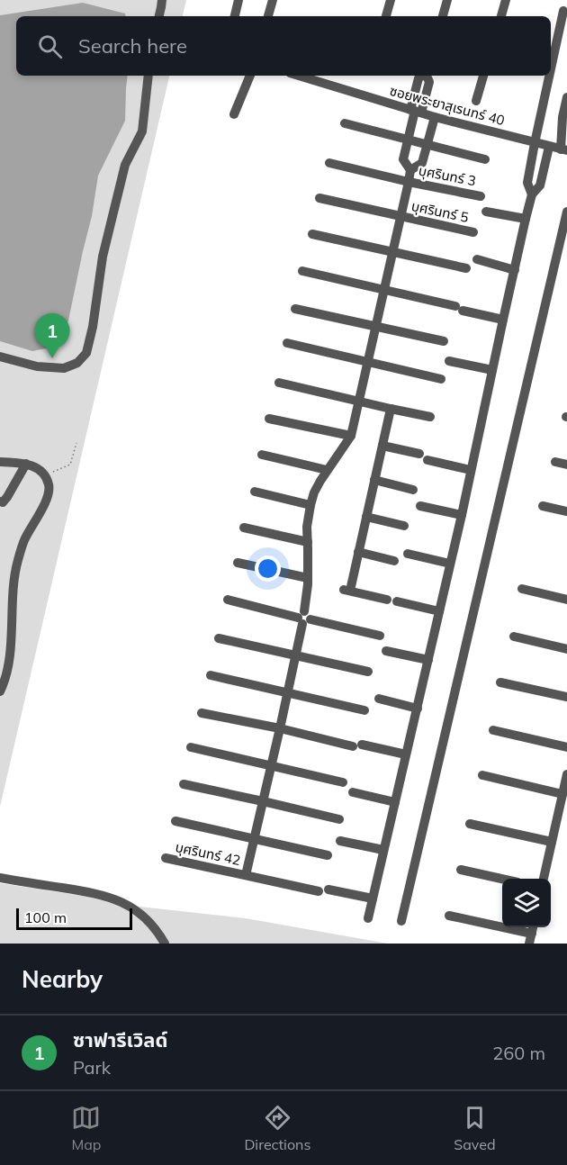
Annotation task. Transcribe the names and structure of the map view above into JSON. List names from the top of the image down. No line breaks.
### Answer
{"streets":{"street":["ซอยพระยาสุเรนทร์ 40","บุศรินทร์ 3","บุศรินทร์ 5","บุศรินทร์ 42"]},"scale_bar":"100 m","page":{"search":"Search here","pins":"1","scale":"100 m","heading":"Nearby","list":[{"mark":"1","name":"ซาฟารีเวิลด์","note":"Park","value":"260 m"}],"nav":["Map","Directions","Saved"]}}
